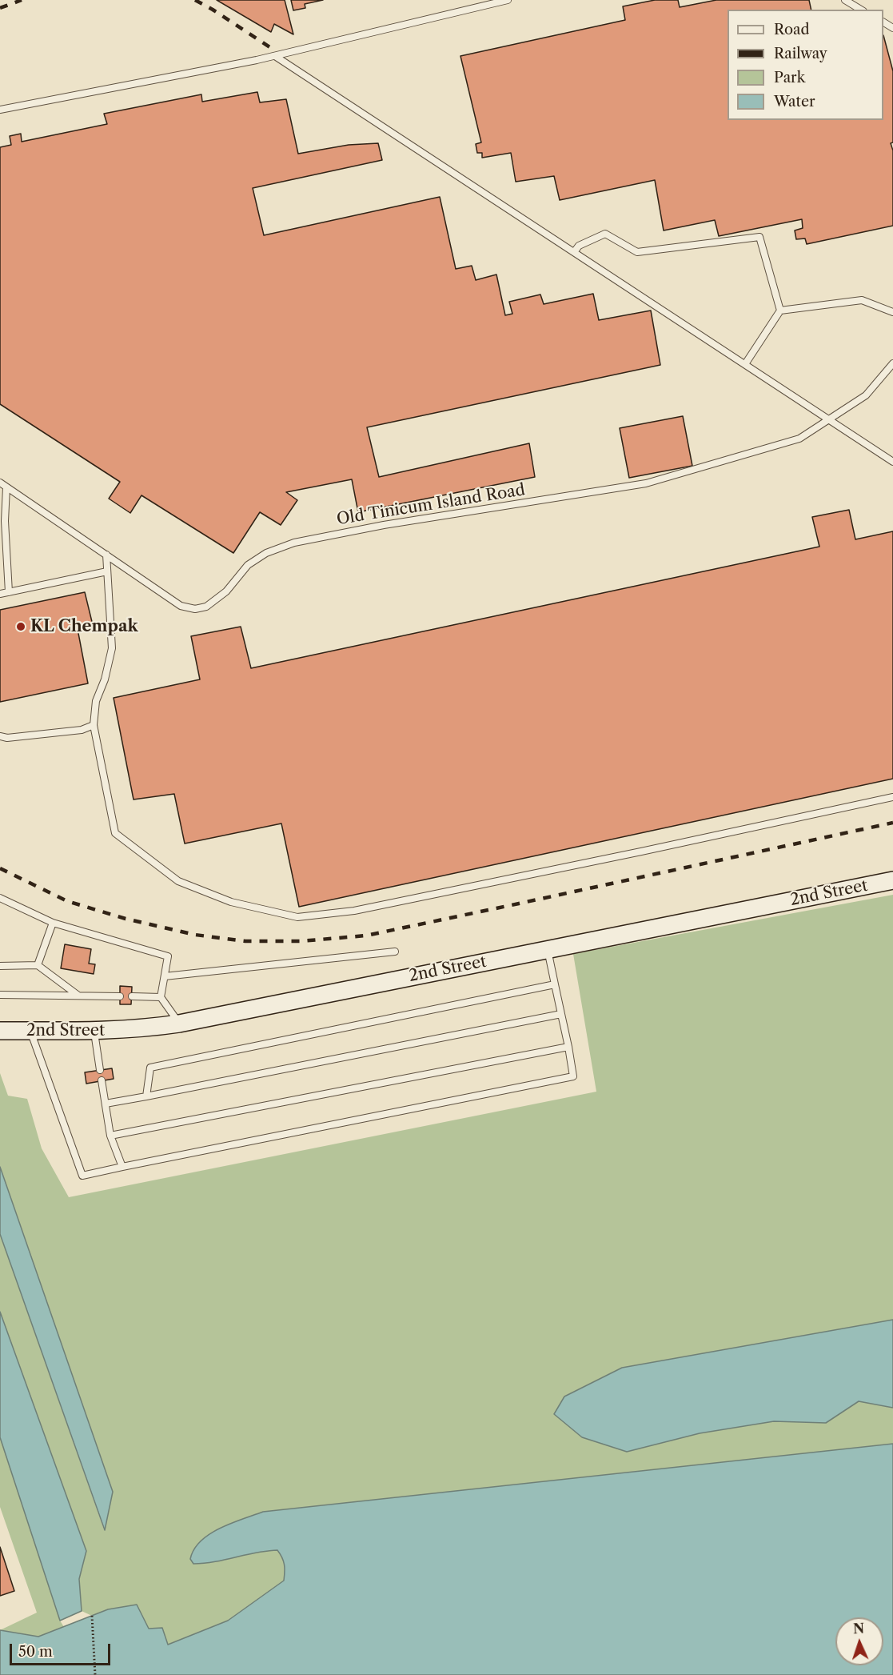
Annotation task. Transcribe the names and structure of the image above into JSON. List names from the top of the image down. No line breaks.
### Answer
{"streets":{"street":["2nd Street"],"lane":["Old Tinicum Island Road"]},"places":["KL Chempak"],"legend":["Road","Railway","Park","Water"],"scale_bar":"50 m","north":"top"}
